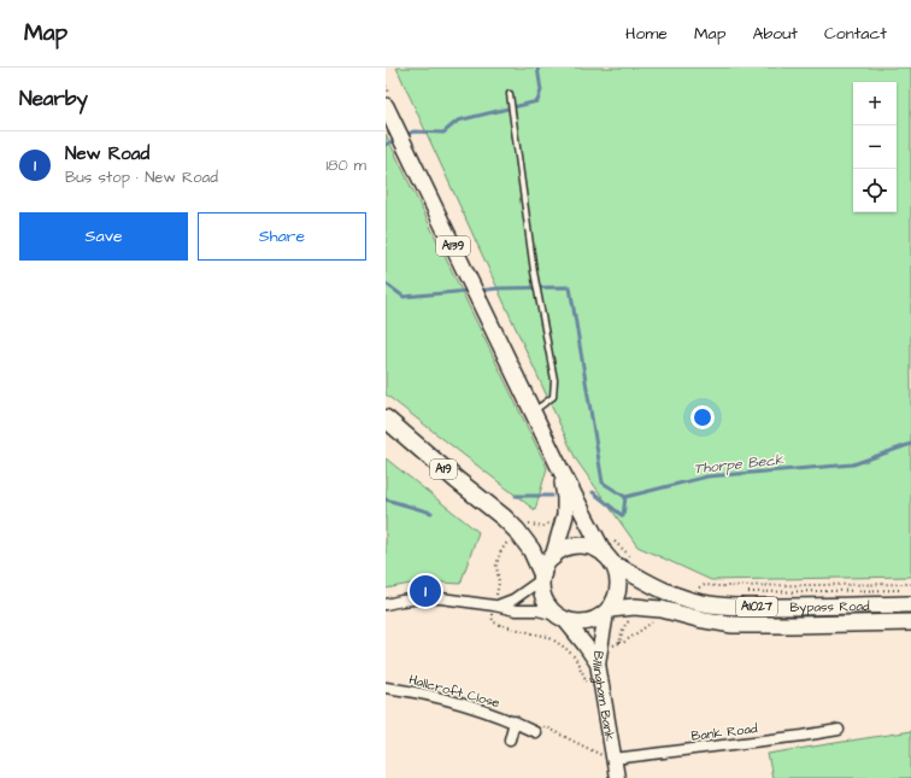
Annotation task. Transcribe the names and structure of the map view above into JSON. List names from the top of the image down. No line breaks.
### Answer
{"streets":{"highway":["A19"],"main road":["A139","Bypass Road","A1027","Billingham Bank"],"street":["Hallcroft Close","Bank Road"]},"crossings":[["A139","A19"],["A139","Bypass Road"],["A139","Billingham Bank"],["A19","Bypass Road"],["A19","Billingham Bank"],["Bypass Road","Billingham Bank"],["Billingham Bank","Bank Road"]],"water":["Thorpe Beck"],"page":{"header":"Map","nav":["Home","Map","About","Contact"],"heading":"Nearby","map_buttons":["+","−"],"list":[{"mark":"1","name":"New Road","note":"Bus stop · New Road","value":"180 m"}],"buttons":["Save","Share"],"pins":"1"}}
